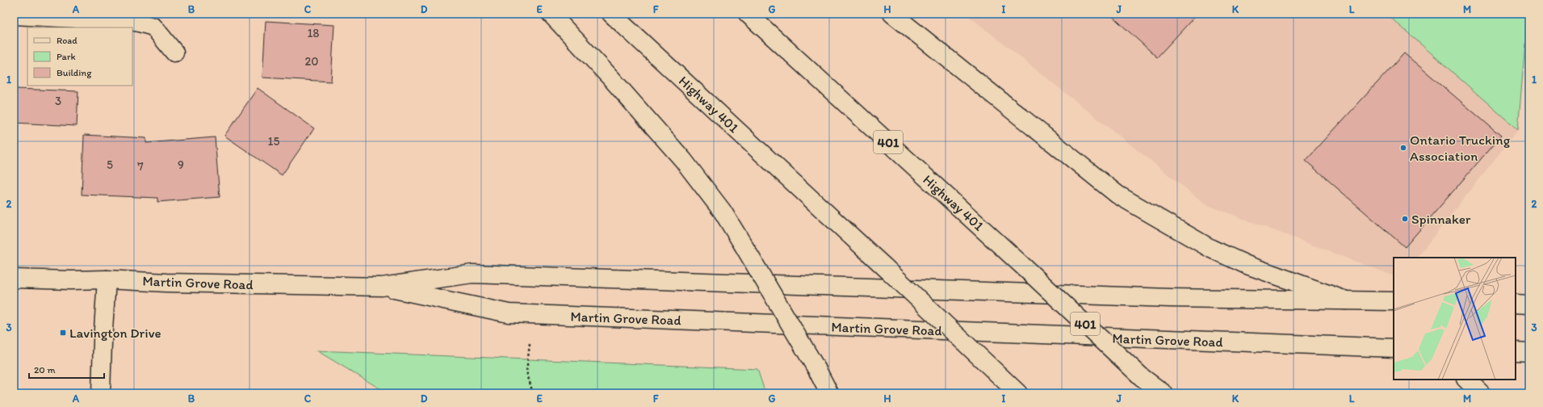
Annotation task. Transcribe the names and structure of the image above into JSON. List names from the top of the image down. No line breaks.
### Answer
{"streets":{"main road":["Highway 401","401","Martin Grove Road"]},"places":{"other":["Ontario Trucking Association","Spinnaker"],"transit":["Lavington Drive"]},"house_numbers":["18","20","3","15","5","9","7"],"legend":["Road","Park","Building"],"scale_bar":"20 m","grid":{"columns":["A","B","C","D","E","F","G","H","I","J","K","L","M"],"rows":["1","2","3"]}}
